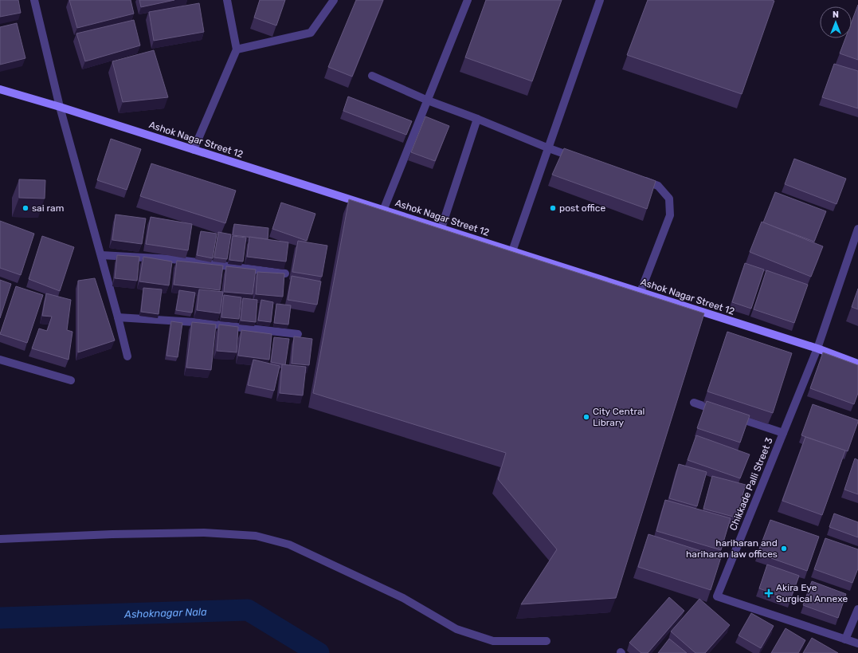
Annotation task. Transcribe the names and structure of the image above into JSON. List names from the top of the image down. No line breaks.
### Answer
{"streets":{"street":["Ashok Nagar Street 12","Chikkade Palli Street 3"]},"crossings":[["Ashok Nagar Street 12","Chikkade Palli Street 3"]],"water":["Ashoknagar Nala"],"places":{"other":["sai ram","post office","City Central Library","hariharan and hariharan law offices"],"health":["Akira Eye Surgical Annexe"]},"north":"top"}
